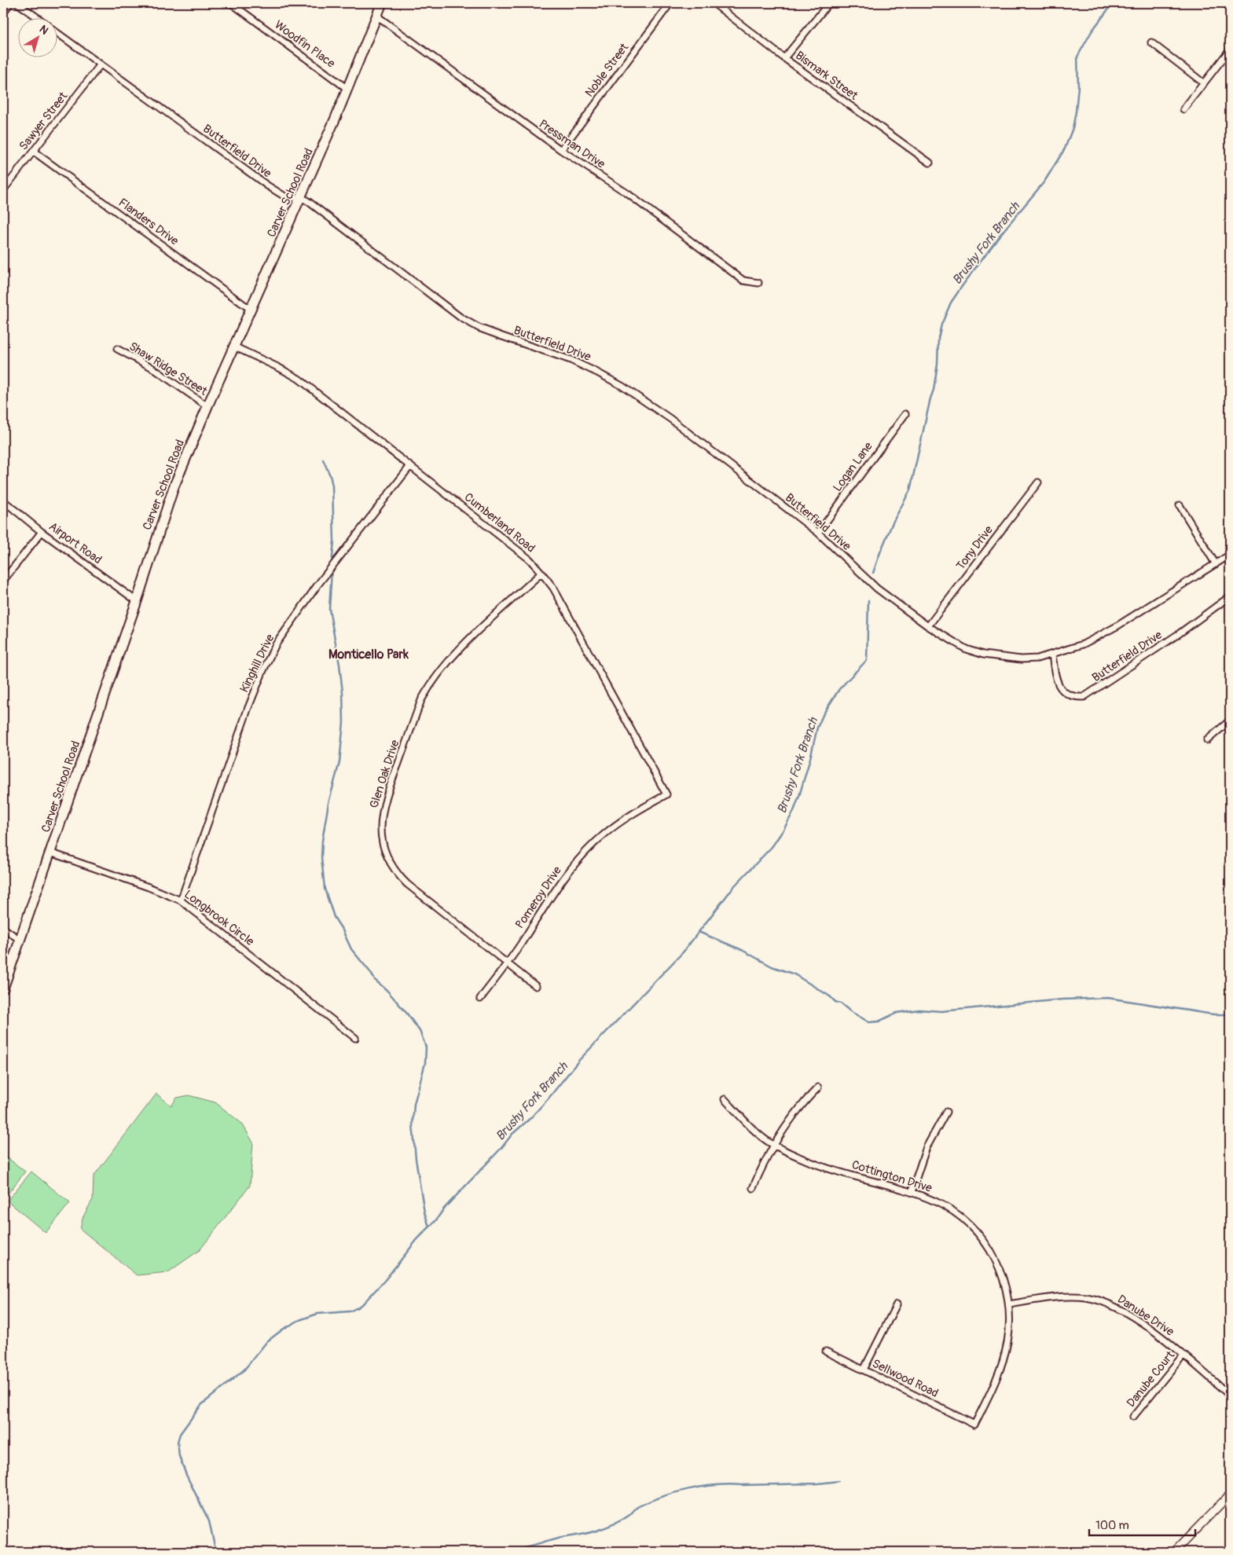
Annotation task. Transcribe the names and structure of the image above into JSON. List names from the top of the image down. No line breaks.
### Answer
{"streets":{"main road":["Carver School Road"],"street":["Woodfin Place","Noble Street","Bismark Street","Sawyer Street","Pressman Drive","Butterfield Drive","Flanders Drive","Shaw Ridge Street","Logan Lane","Cumberland Road","Airport Road","Tony Drive","Kinghill Drive","Glen Oak Drive","Pomeroy Drive","Longbrook Circle","Cottington Drive","Danube Drive","Sellwood Road","Danube Court"]},"crossings":[["Woodfin Place","Carver School Road"],["Noble Street","Pressman Drive"],["Sawyer Street","Butterfield Drive"],["Sawyer Street","Flanders Drive"],["Pressman Drive","Carver School Road"],["Butterfield Drive","Carver School Road"],["Butterfield Drive","Logan Lane"],["Butterfield Drive","Tony Drive"],["Carver School Road","Flanders Drive"],["Carver School Road","Shaw Ridge Street"],["Carver School Road","Cumberland Road"],["Carver School Road","Airport Road"],["Carver School Road","Longbrook Circle"],["Cumberland Road","Kinghill Drive"],["Cumberland Road","Glen Oak Drive"],["Cumberland Road","Pomeroy Drive"],["Kinghill Drive","Longbrook Circle"],["Glen Oak Drive","Pomeroy Drive"],["Cottington Drive","Danube Drive"],["Cottington Drive","Sellwood Road"],["Danube Drive","Danube Court"]],"districts":["Monticello Park"],"water":["Brushy Fork Branch"],"scale_bar":"100 m","north":"top right"}
